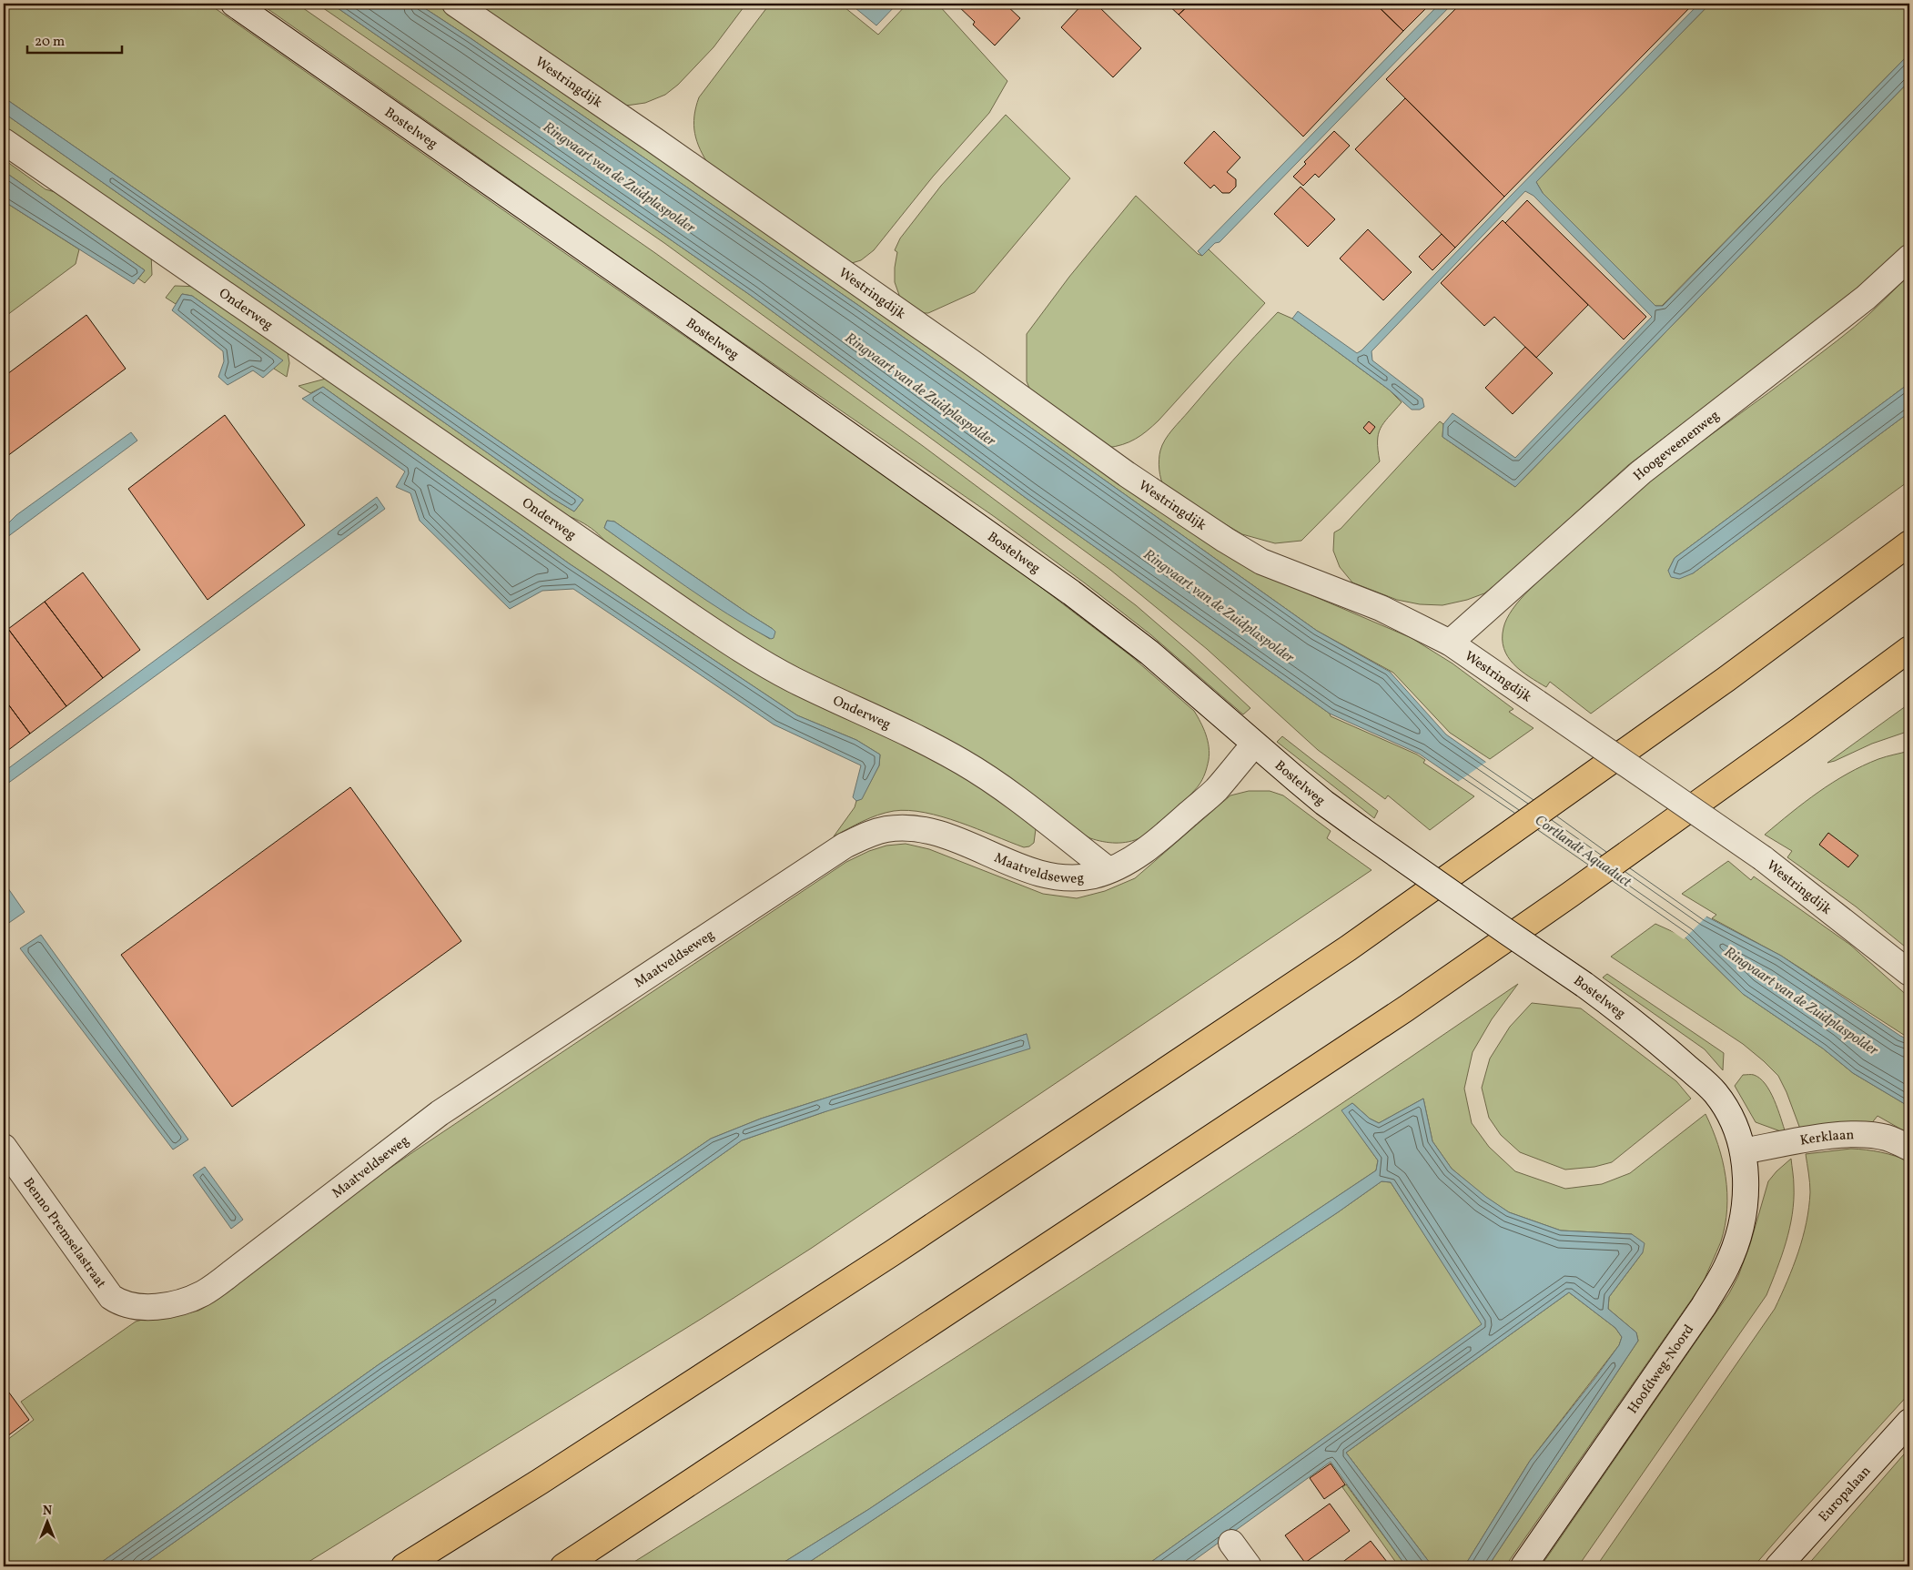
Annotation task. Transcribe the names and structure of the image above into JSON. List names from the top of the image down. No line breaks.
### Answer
{"streets":{"street":["Westringdijk","Bostelweg","Onderweg","Hoogeveenenweg","Maatveldseweg","Kerklaan","Benno Premselastraat","Hoofdweg-Noord","Europalaan"]},"crossings":[["Westringdijk","Hoogeveenenweg"],["Bostelweg","Maatveldseweg"],["Bostelweg","Kerklaan"],["Bostelweg","Hoofdweg-Noord"],["Onderweg","Maatveldseweg"],["Maatveldseweg","Benno Premselastraat"],["Kerklaan","Hoofdweg-Noord"]],"water":["Ringvaart van de Zuidplaspolder","Cortlandt Aquaduct"],"scale_bar":"20 m","north":"top"}
